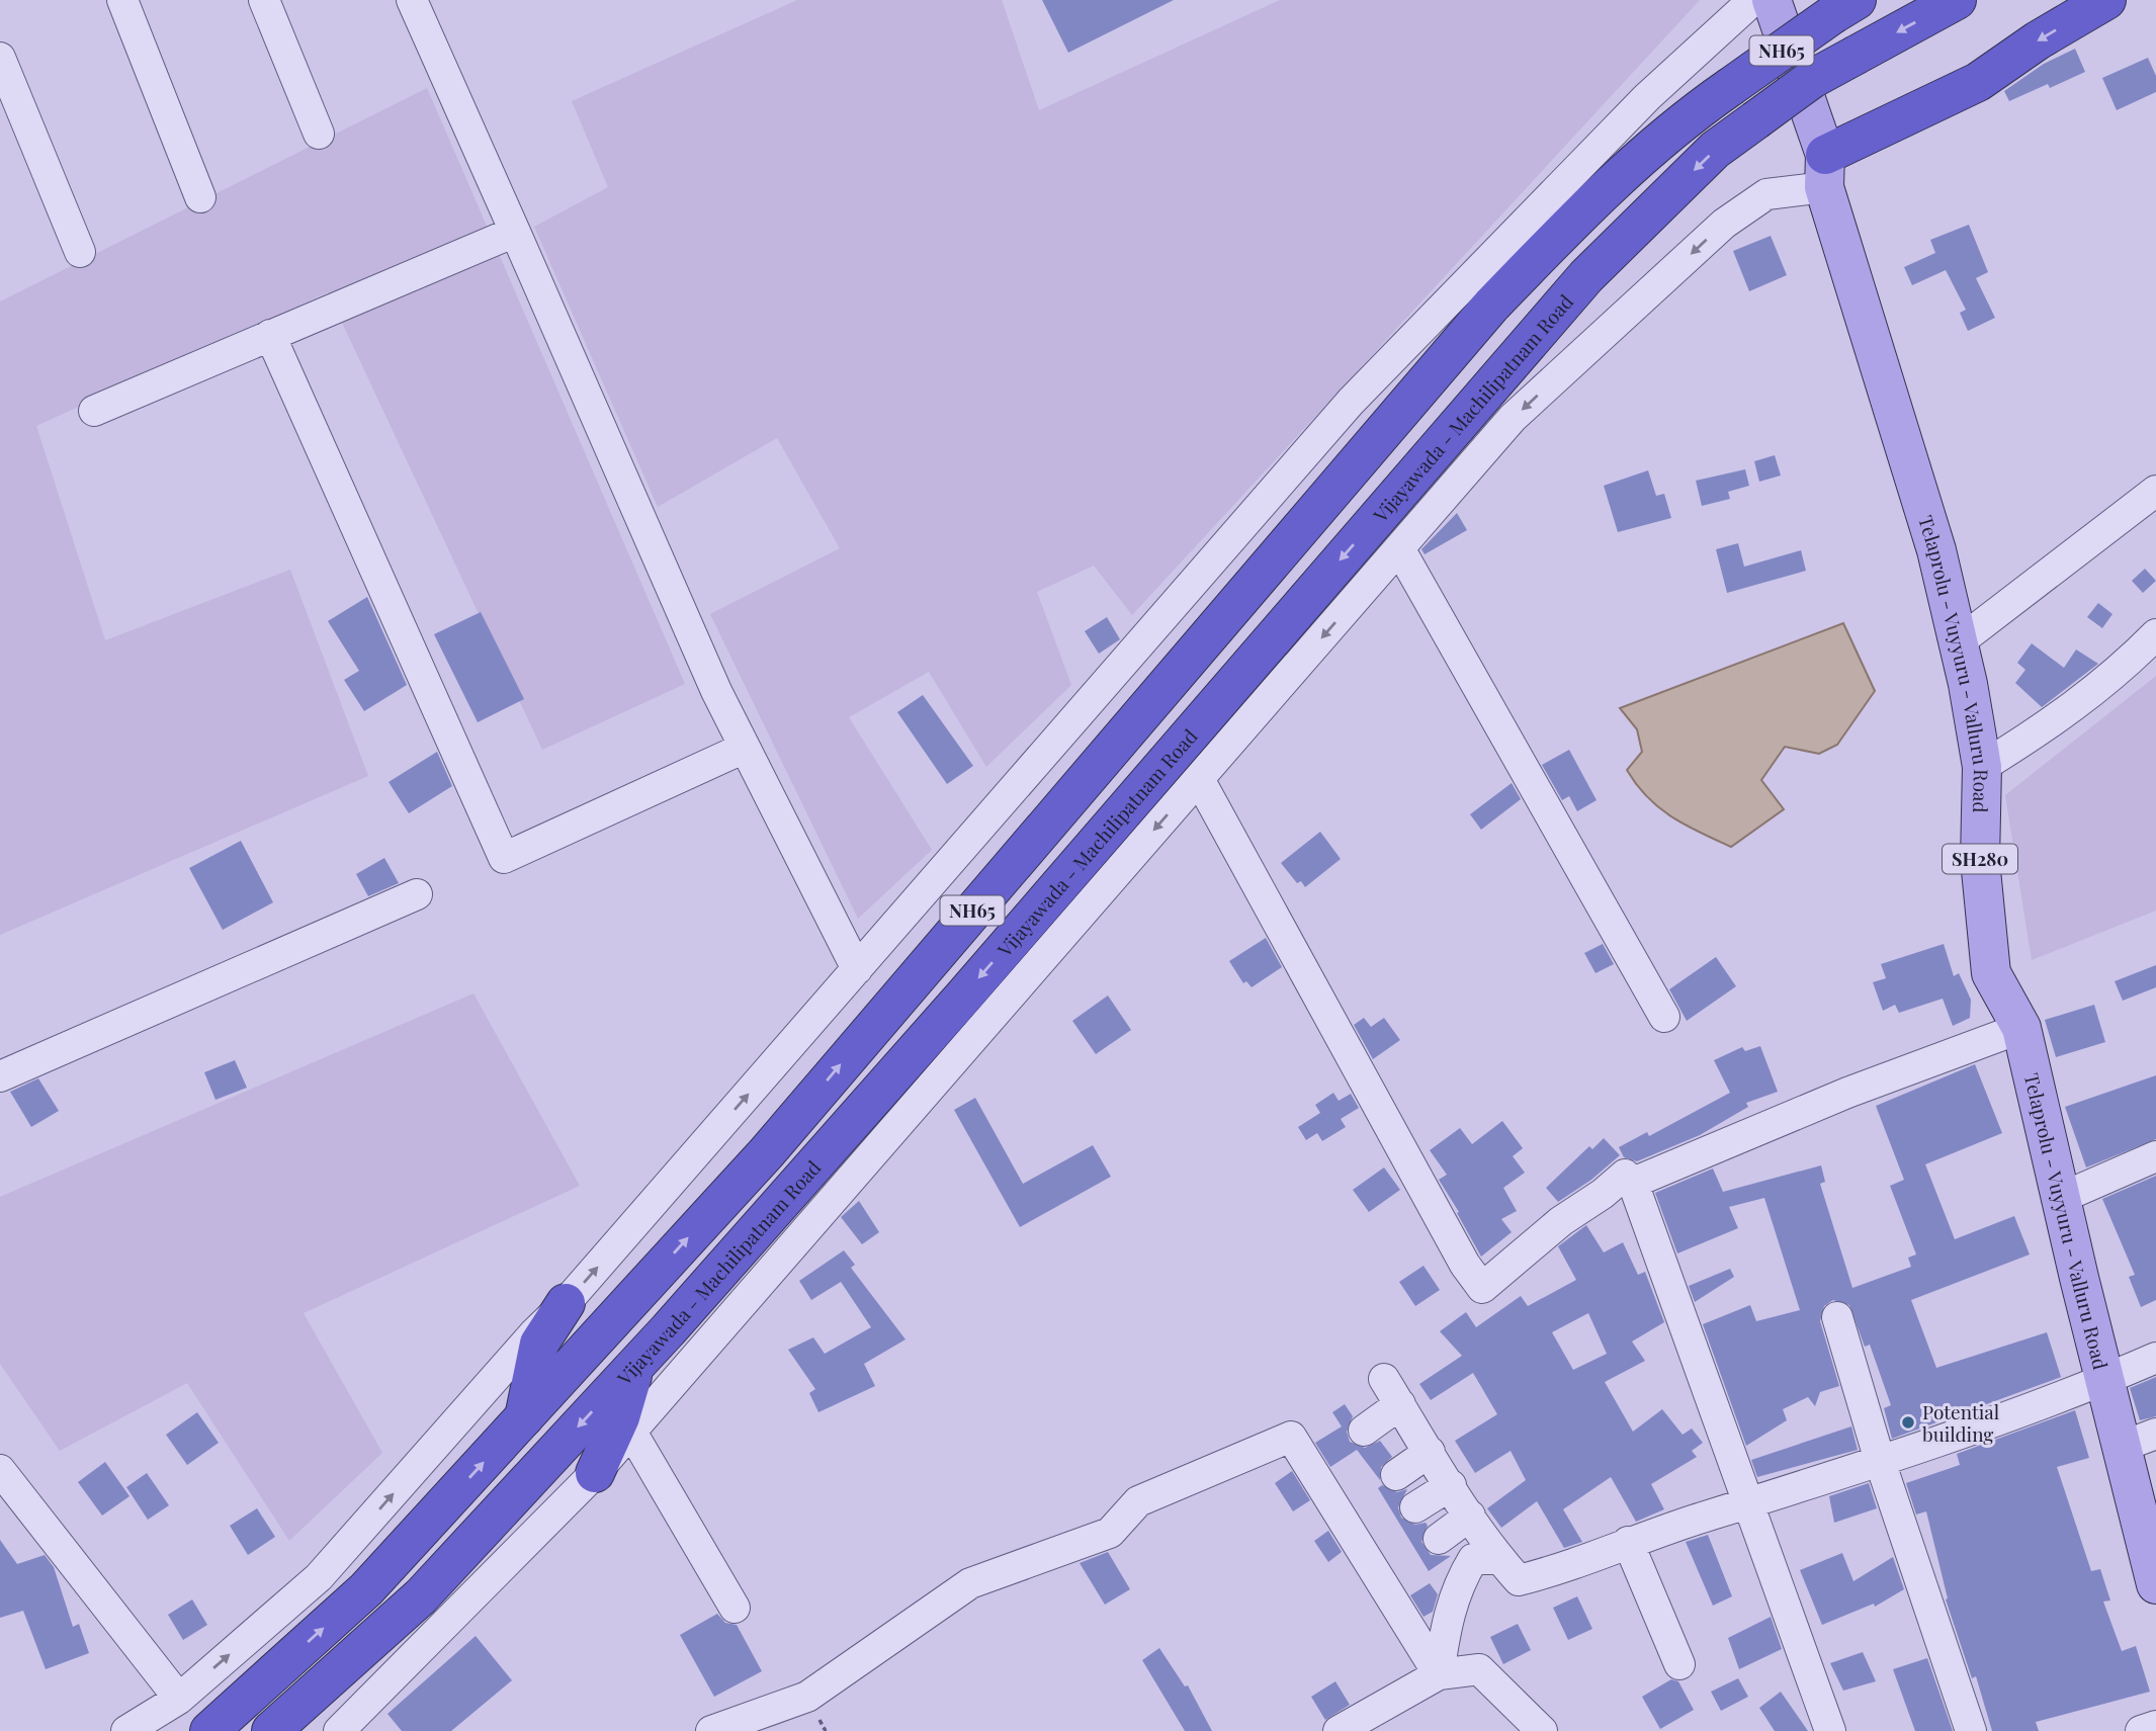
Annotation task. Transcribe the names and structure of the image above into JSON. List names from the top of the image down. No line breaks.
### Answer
{"streets":{"highway":["NH65","Vijayawada - Machilipatnam Road"],"main road":["Telaprolu - Vuyyuru - Valluru Road","SH280"]},"places":["Potential building"]}
